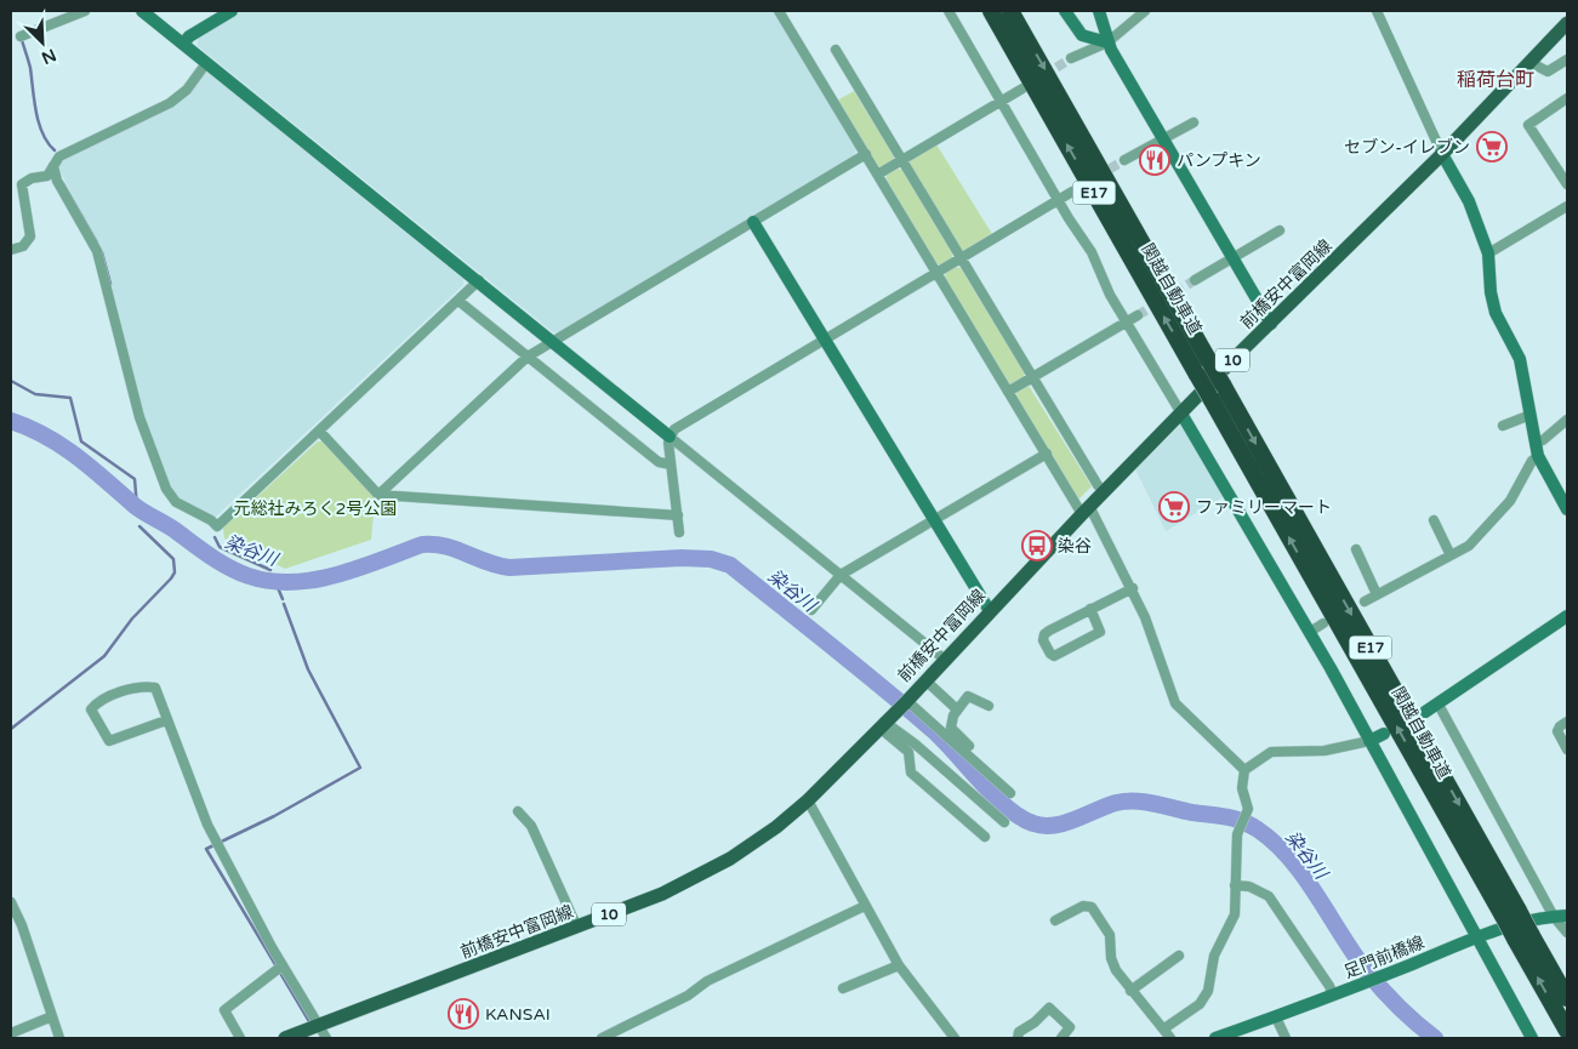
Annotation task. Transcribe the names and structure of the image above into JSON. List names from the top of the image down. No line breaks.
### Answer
{"streets":{"highway":["E17","関越自動車道"],"main road":["前橋安中富岡線","10"],"street":["足門前橋線"]},"crossings":[["前橋安中富岡線","10"]],"districts":["稲荷台町"],"water":["染谷川"],"parks":["元総社みろく2号公園"],"places":{"supermarket":["セブン-イレブン","ファミリーマート"],"restaurant":["パンプキン","KANSAI"],"bus stop":["染谷"]},"north":"bottom right"}
